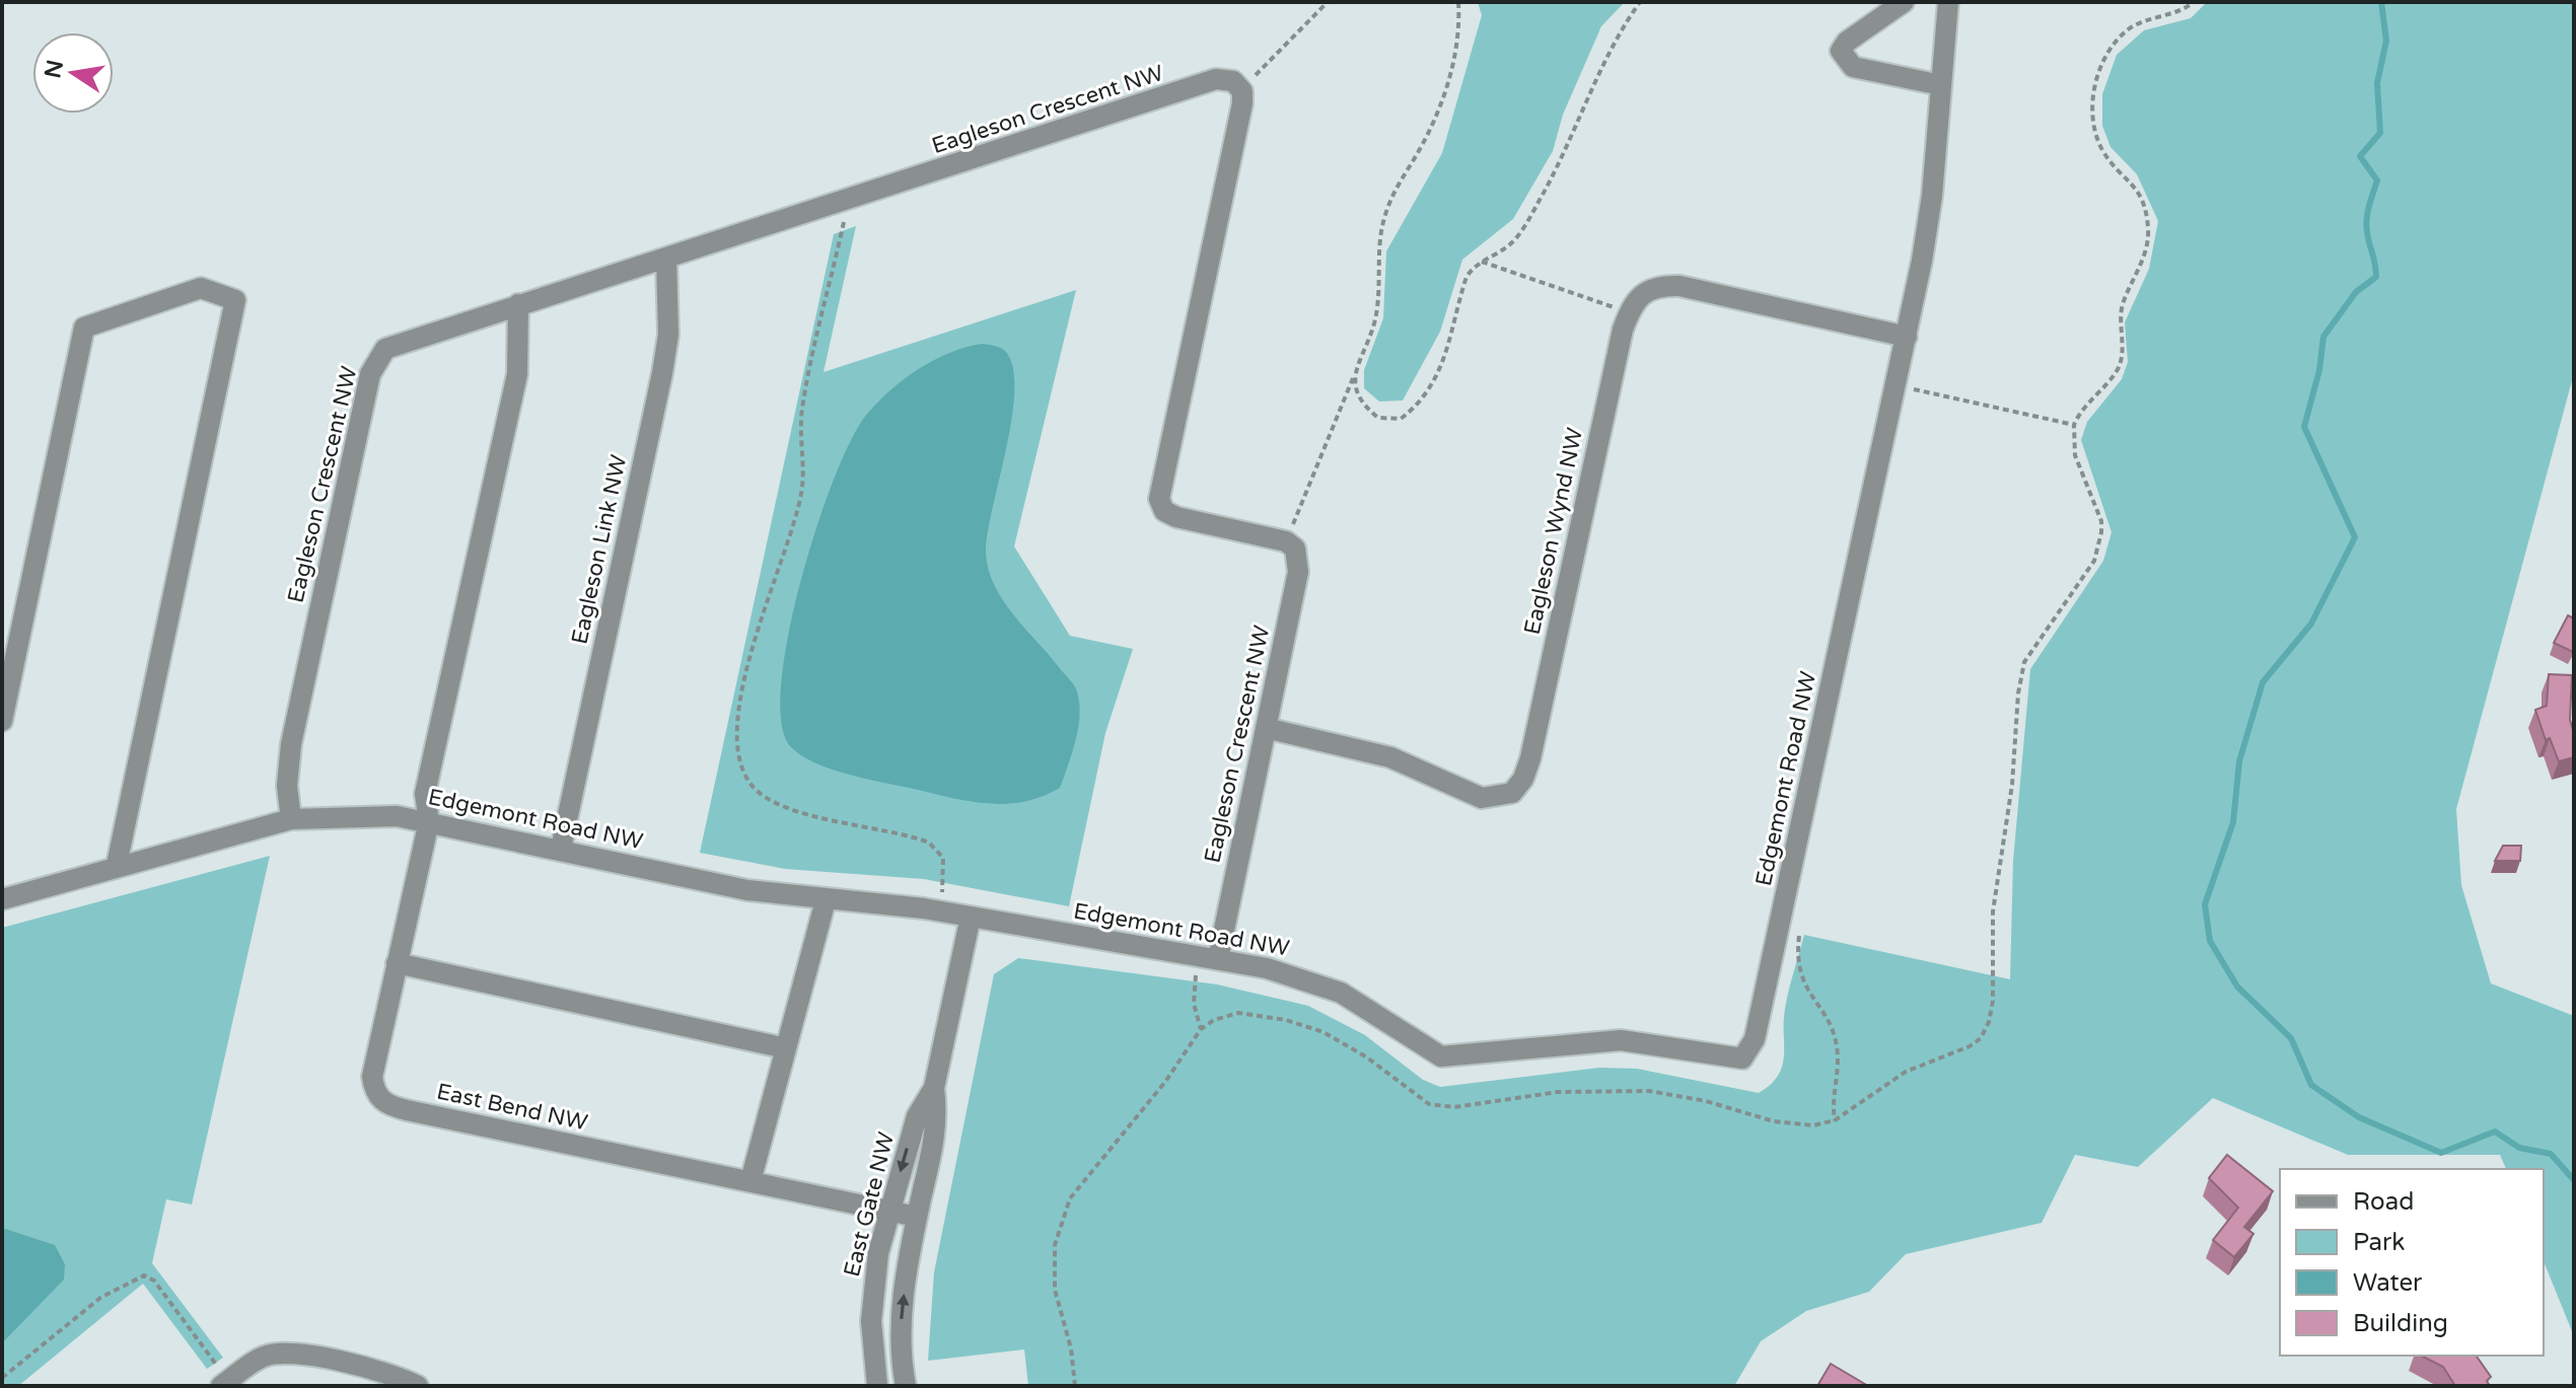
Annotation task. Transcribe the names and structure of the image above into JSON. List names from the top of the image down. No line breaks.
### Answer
{"streets":{"street":["Eagleson Crescent NW","Eagleson Wynd NW","Eagleson Link NW","Edgemont Road NW","East Bend NW","East Gate NW"]},"crossings":[["Eagleson Crescent NW","Eagleson Wynd NW"],["Eagleson Crescent NW","Eagleson Link NW"],["Eagleson Crescent NW","Edgemont Road NW"],["Eagleson Crescent NW","East Bend NW"],["Eagleson Link NW","Edgemont Road NW"],["Edgemont Road NW","East Bend NW"],["Edgemont Road NW","East Gate NW"],["East Bend NW","East Gate NW"]],"legend":["Road","Park","Water","Building"],"north":"left"}
